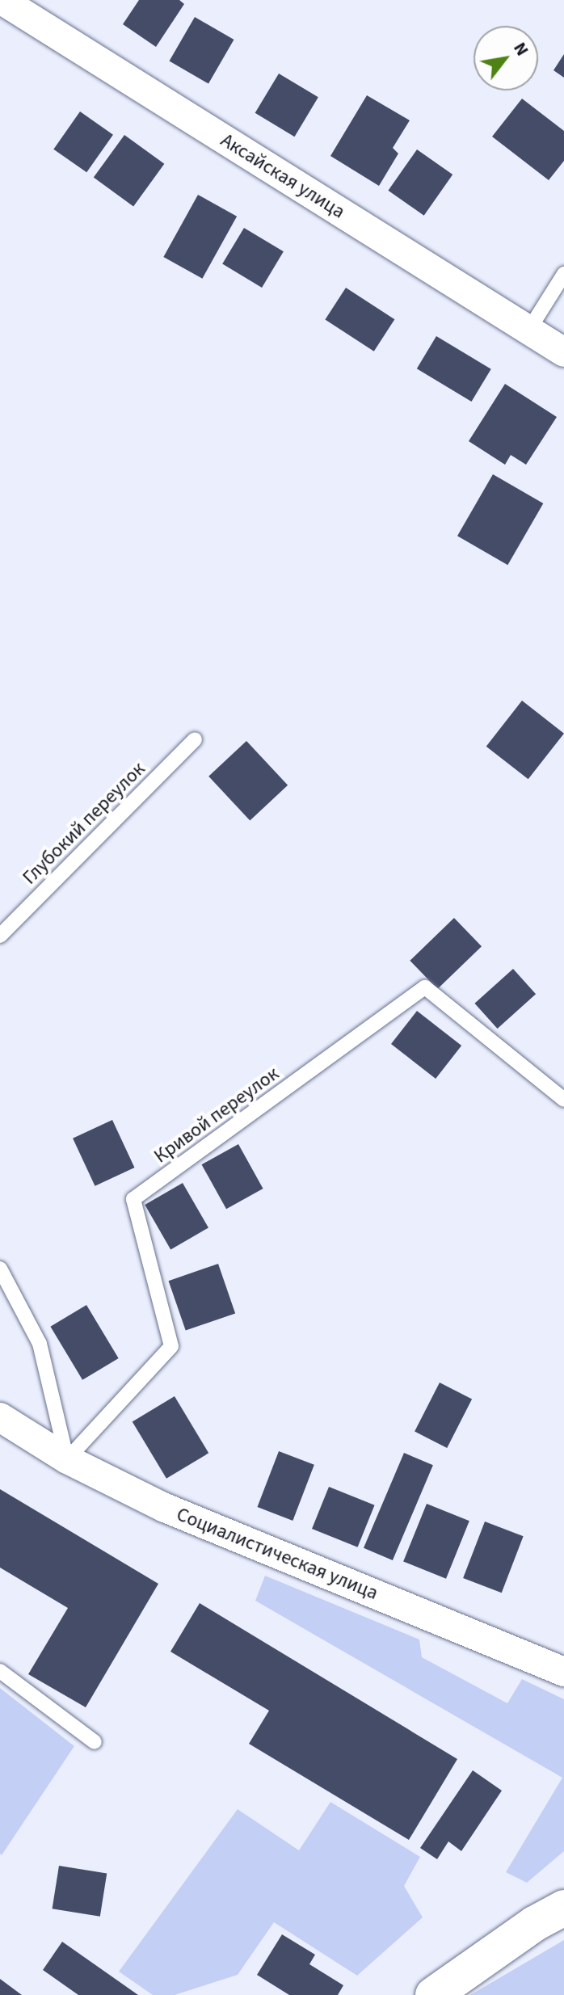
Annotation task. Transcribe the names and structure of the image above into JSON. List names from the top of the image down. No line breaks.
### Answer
{"streets":{"street":["Аксайская улица","Социалистическая улица"],"lane":["Глубокий переулок","Кривой переулок"]},"crossings":[["Кривой переулок","Социалистическая улица"]],"north":"top right"}
